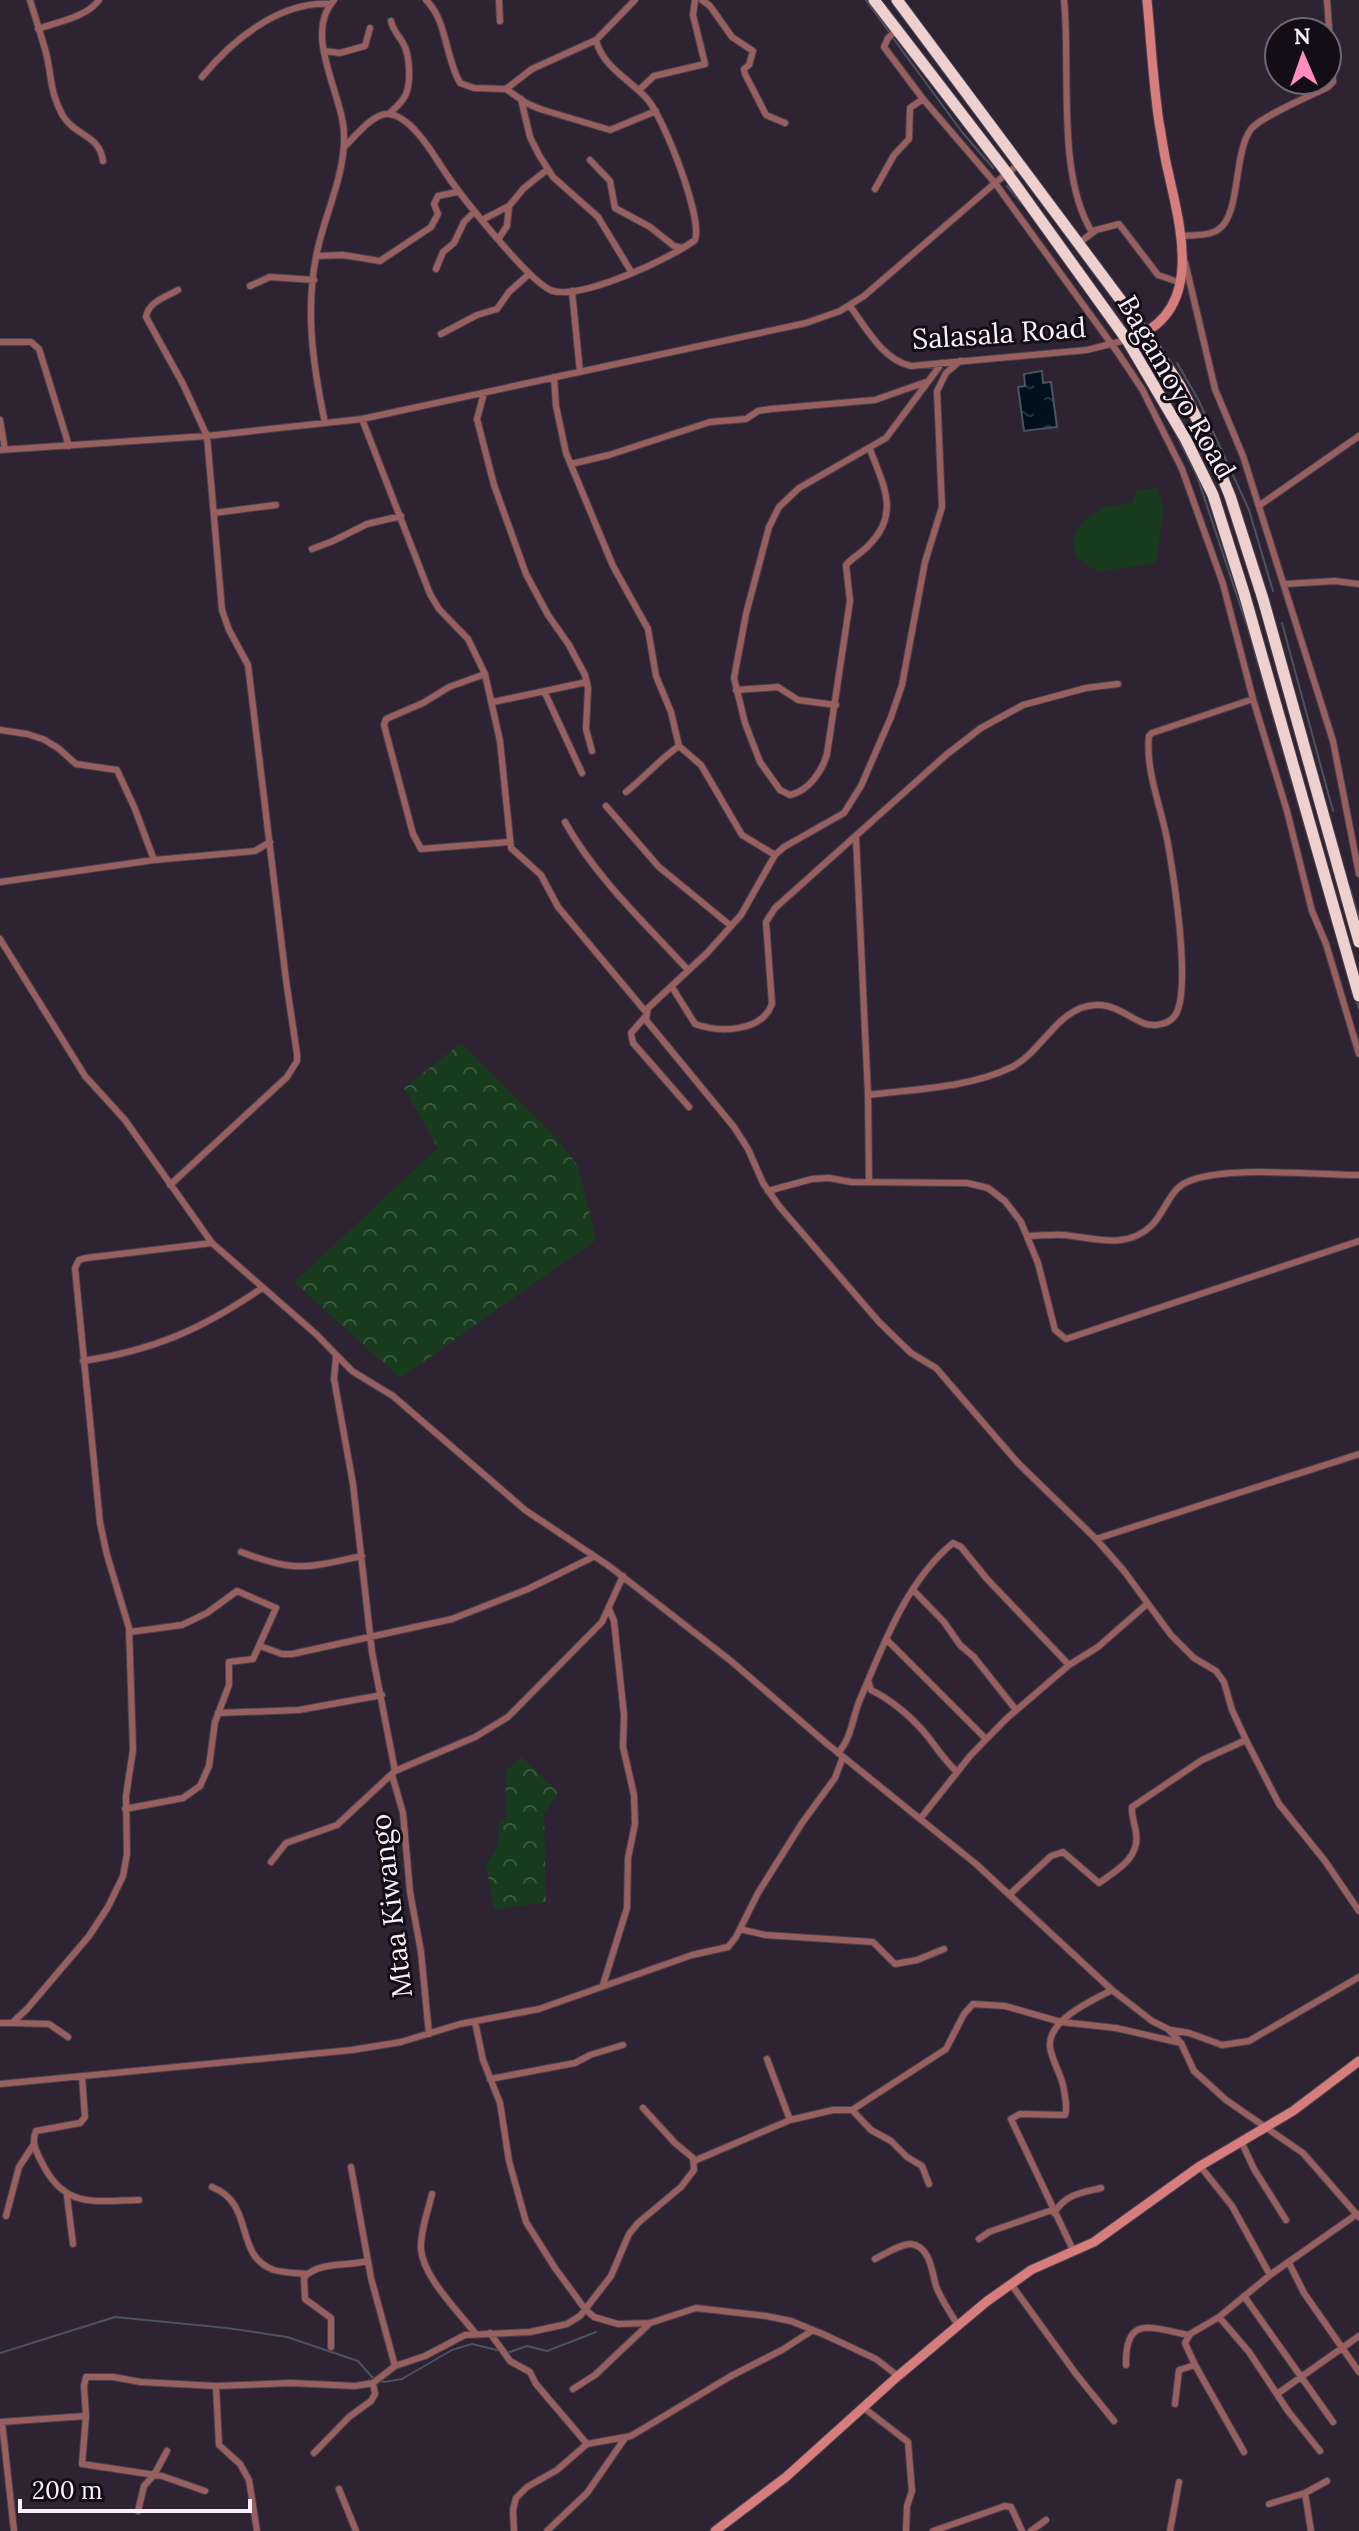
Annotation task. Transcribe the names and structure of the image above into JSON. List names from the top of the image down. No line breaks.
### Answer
{"streets":{"highway":["Bagamoyo Road"],"street":["Salasala Road","Mtaa Kiwango"]},"crossings":[["Salasala Road","Bagamoyo Road"]],"scale_bar":"200 m","north":"top"}
